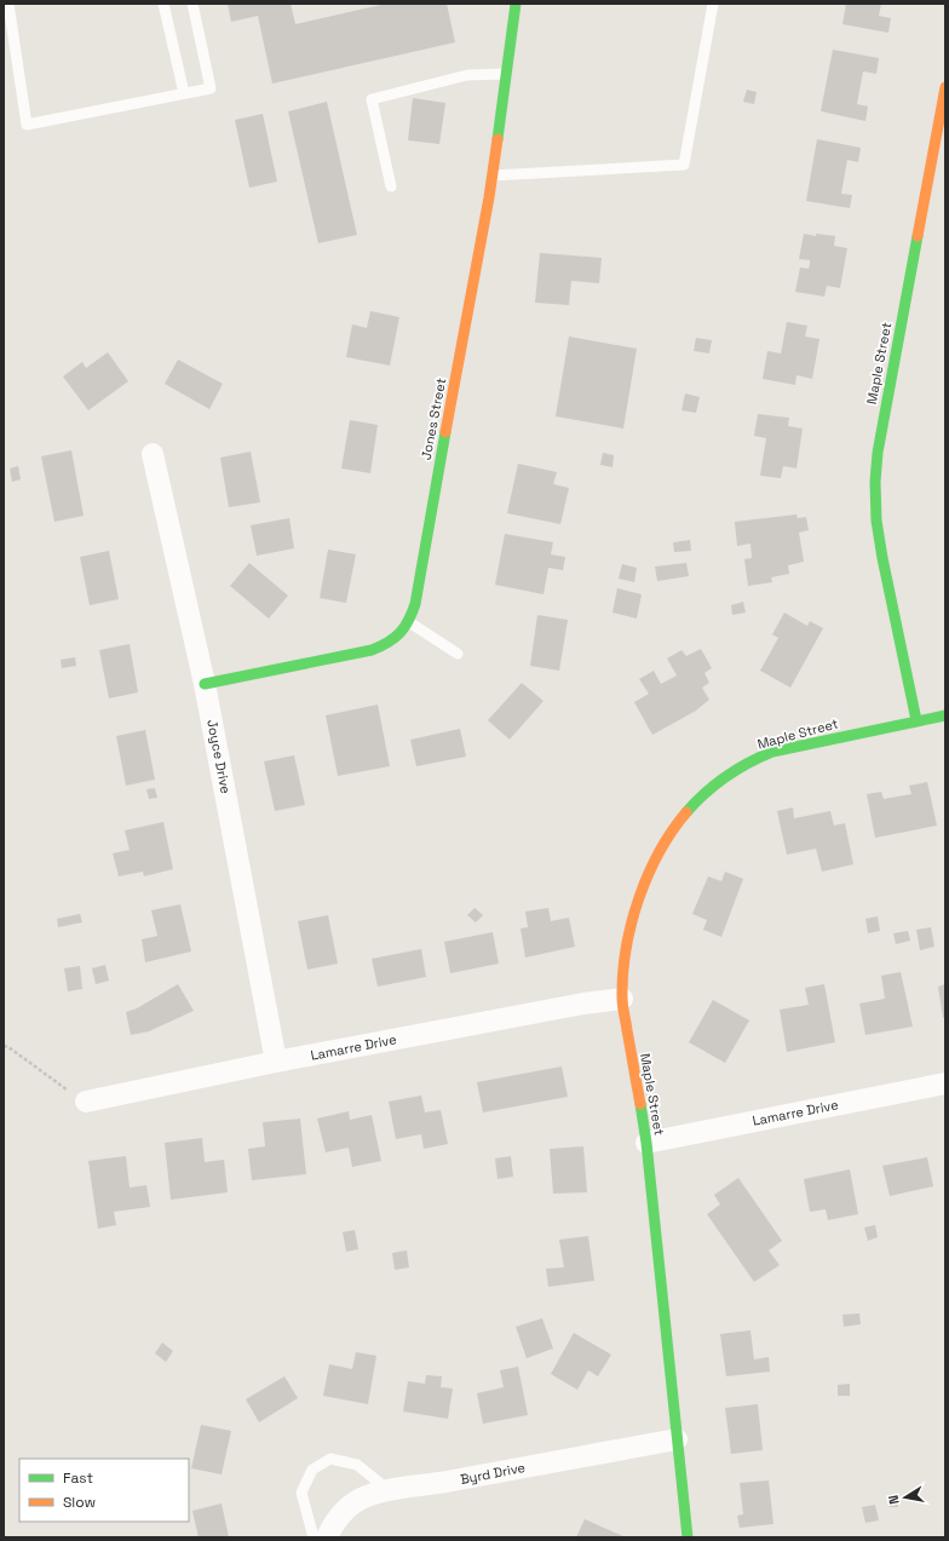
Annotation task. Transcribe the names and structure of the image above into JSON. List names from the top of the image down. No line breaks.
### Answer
{"streets":{"street":["Maple Street","Jones Street","Joyce Drive","Lamarre Drive","Byrd Drive"]},"crossings":[["Maple Street","Lamarre Drive"],["Maple Street","Byrd Drive"],["Jones Street","Joyce Drive"],["Joyce Drive","Lamarre Drive"]],"legend":["Fast","Slow"],"north":"left"}
